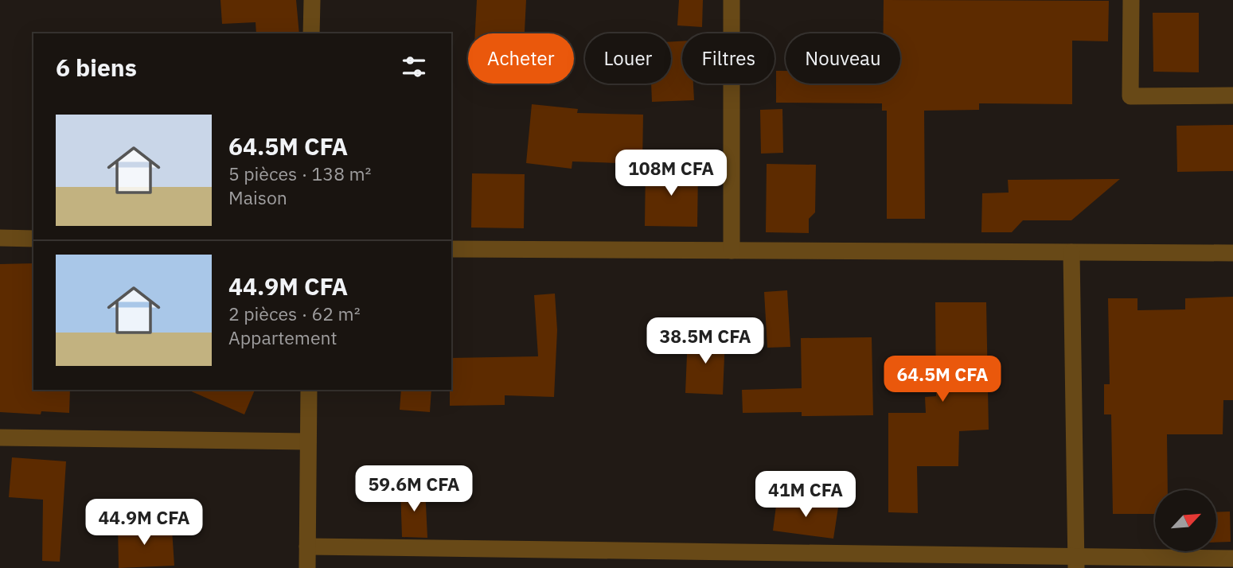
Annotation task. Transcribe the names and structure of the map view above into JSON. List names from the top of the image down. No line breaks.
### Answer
{"north":"top right","page":{"chip":["Acheter","Louer","Filtres","Nouveau"],"heading":"6 biens","list":[{"name":"64.5M CFA","note":"5 pièces · 138 m² · Maison"},{"name":"44.9M CFA","note":"2 pièces · 62 m² · Appartement"}],"price":["108M CFA","38.5M CFA","64.5M CFA","59.6M CFA","41M CFA","44.9M CFA"]}}
